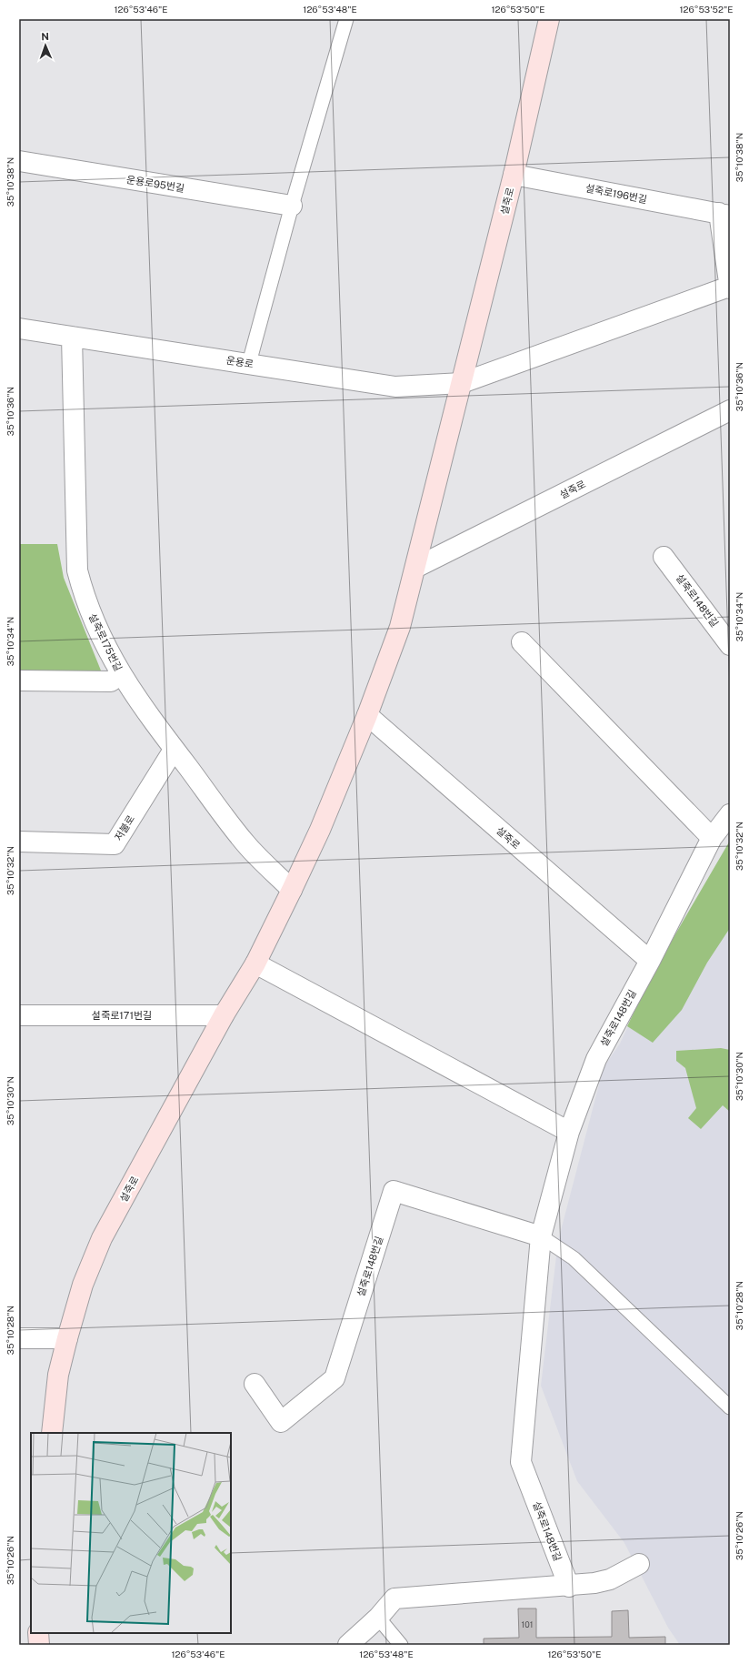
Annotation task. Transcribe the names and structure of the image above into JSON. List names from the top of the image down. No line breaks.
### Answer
{"streets":{"main road":["설죽로"],"street":["운용로95번길","설죽로196번길","운용로","설죽로148번길","설죽로175번길","저불로","설죽로171번길"]},"crossings":[["설죽로196번길","설죽로"],["설죽로","운용로"],["설죽로","설죽로148번길"],["설죽로","설죽로175번길"],["설죽로","설죽로171번길"],["운용로","설죽로175번길"],["설죽로175번길","저불로"]],"house_numbers":["101"],"north":"top","coordinates":["126°53'46\"E","126°53'48\"E","126°53'50\"E","126°53'52\"E","35°10'38\"N","35°10'36\"N","35°10'34\"N","35°10'32\"N","35°10'30\"N","35°10'28\"N","35°10'26\"N"]}
